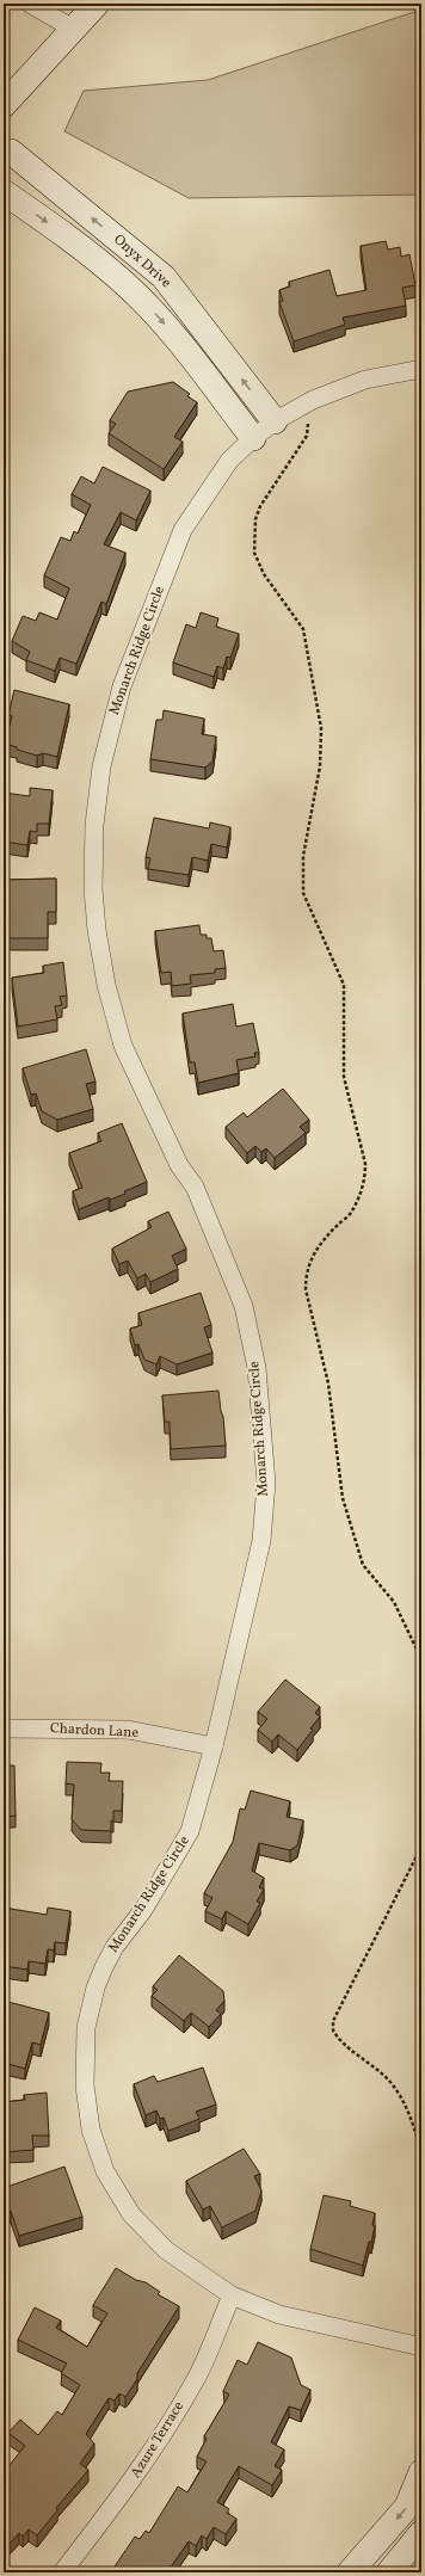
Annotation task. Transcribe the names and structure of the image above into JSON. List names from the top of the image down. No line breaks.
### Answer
{"streets":{"street":["Onyx Drive","Monarch Ridge Circle","Chardon Lane","Azure Terrace"]},"crossings":[["Onyx Drive","Monarch Ridge Circle"],["Monarch Ridge Circle","Chardon Lane"],["Monarch Ridge Circle","Azure Terrace"]]}
